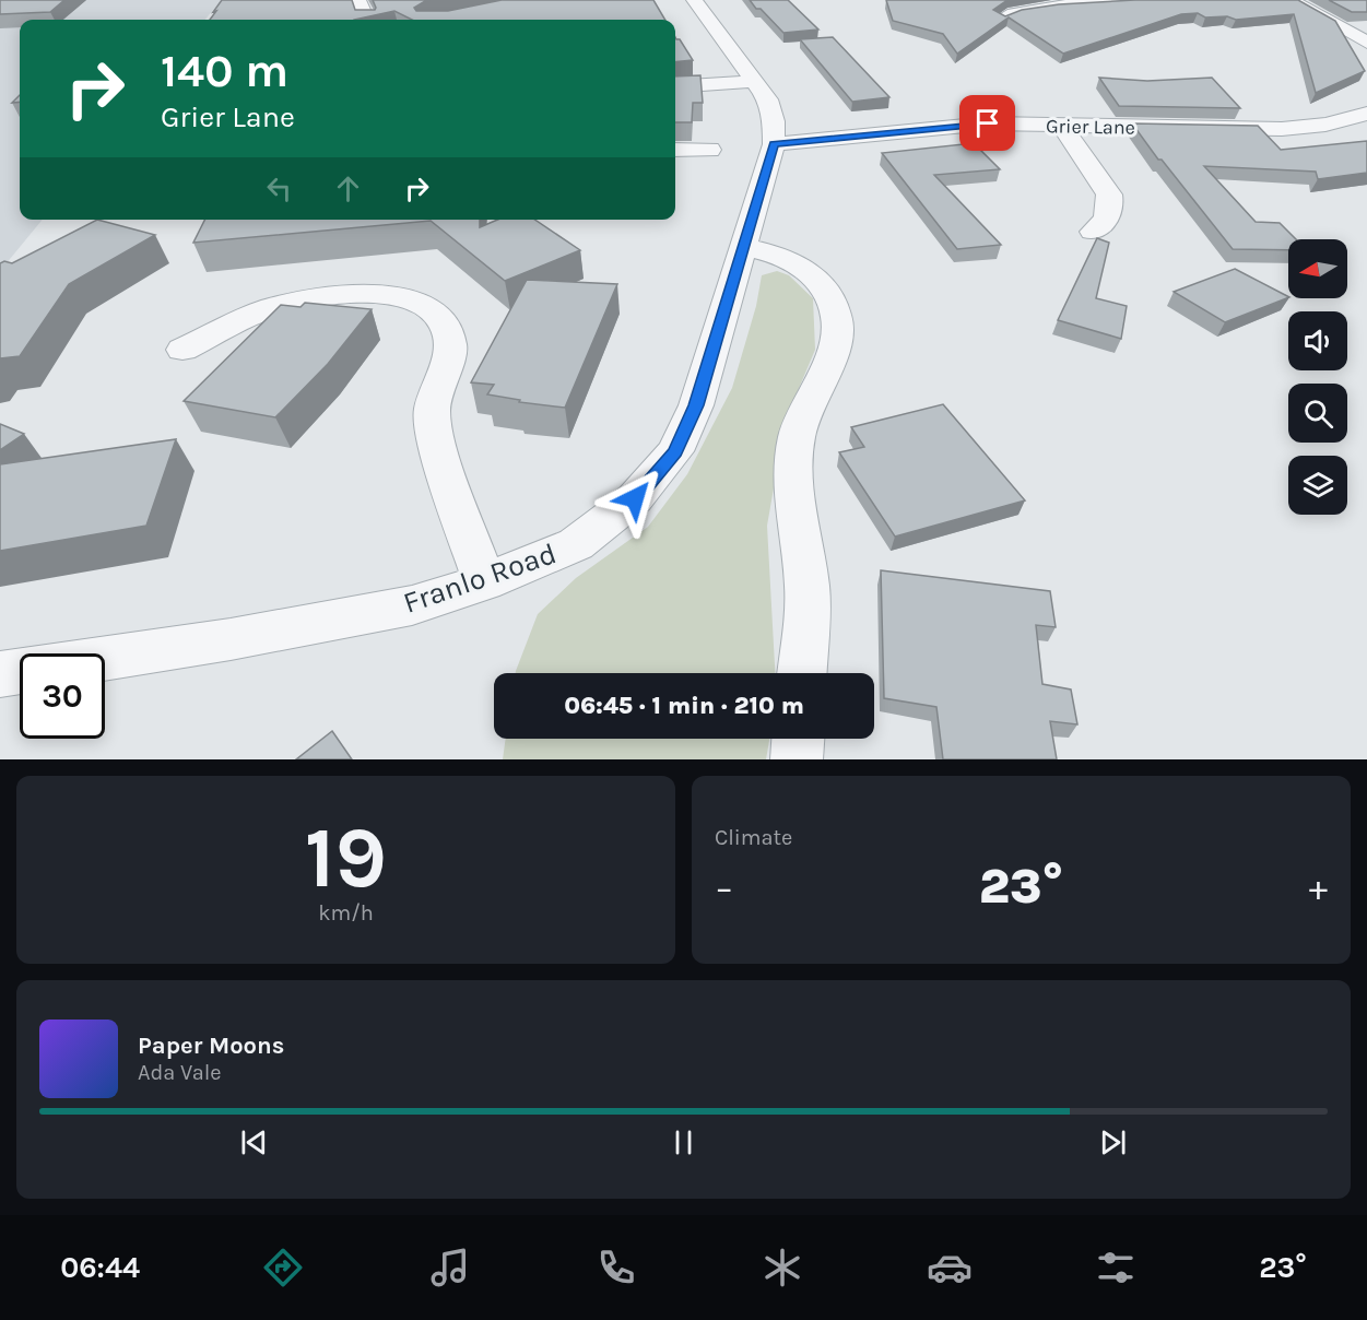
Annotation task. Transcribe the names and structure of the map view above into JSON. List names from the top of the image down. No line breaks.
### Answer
{"streets":{"street":["Grier Lane","Franlo Road"]},"crossings":[["Grier Lane","Franlo Road"]],"north":"left","page":{"turn":["140 m","Grier Lane"],"limit":"30","trip":"06:45 · 1 min · 210 m","tile":[["19","km/h"],"Climate"],"heat":["−","23°","+"],"song":["Paper Moons","Ada Vale"],"tabs":["06:44","23°"]}}
